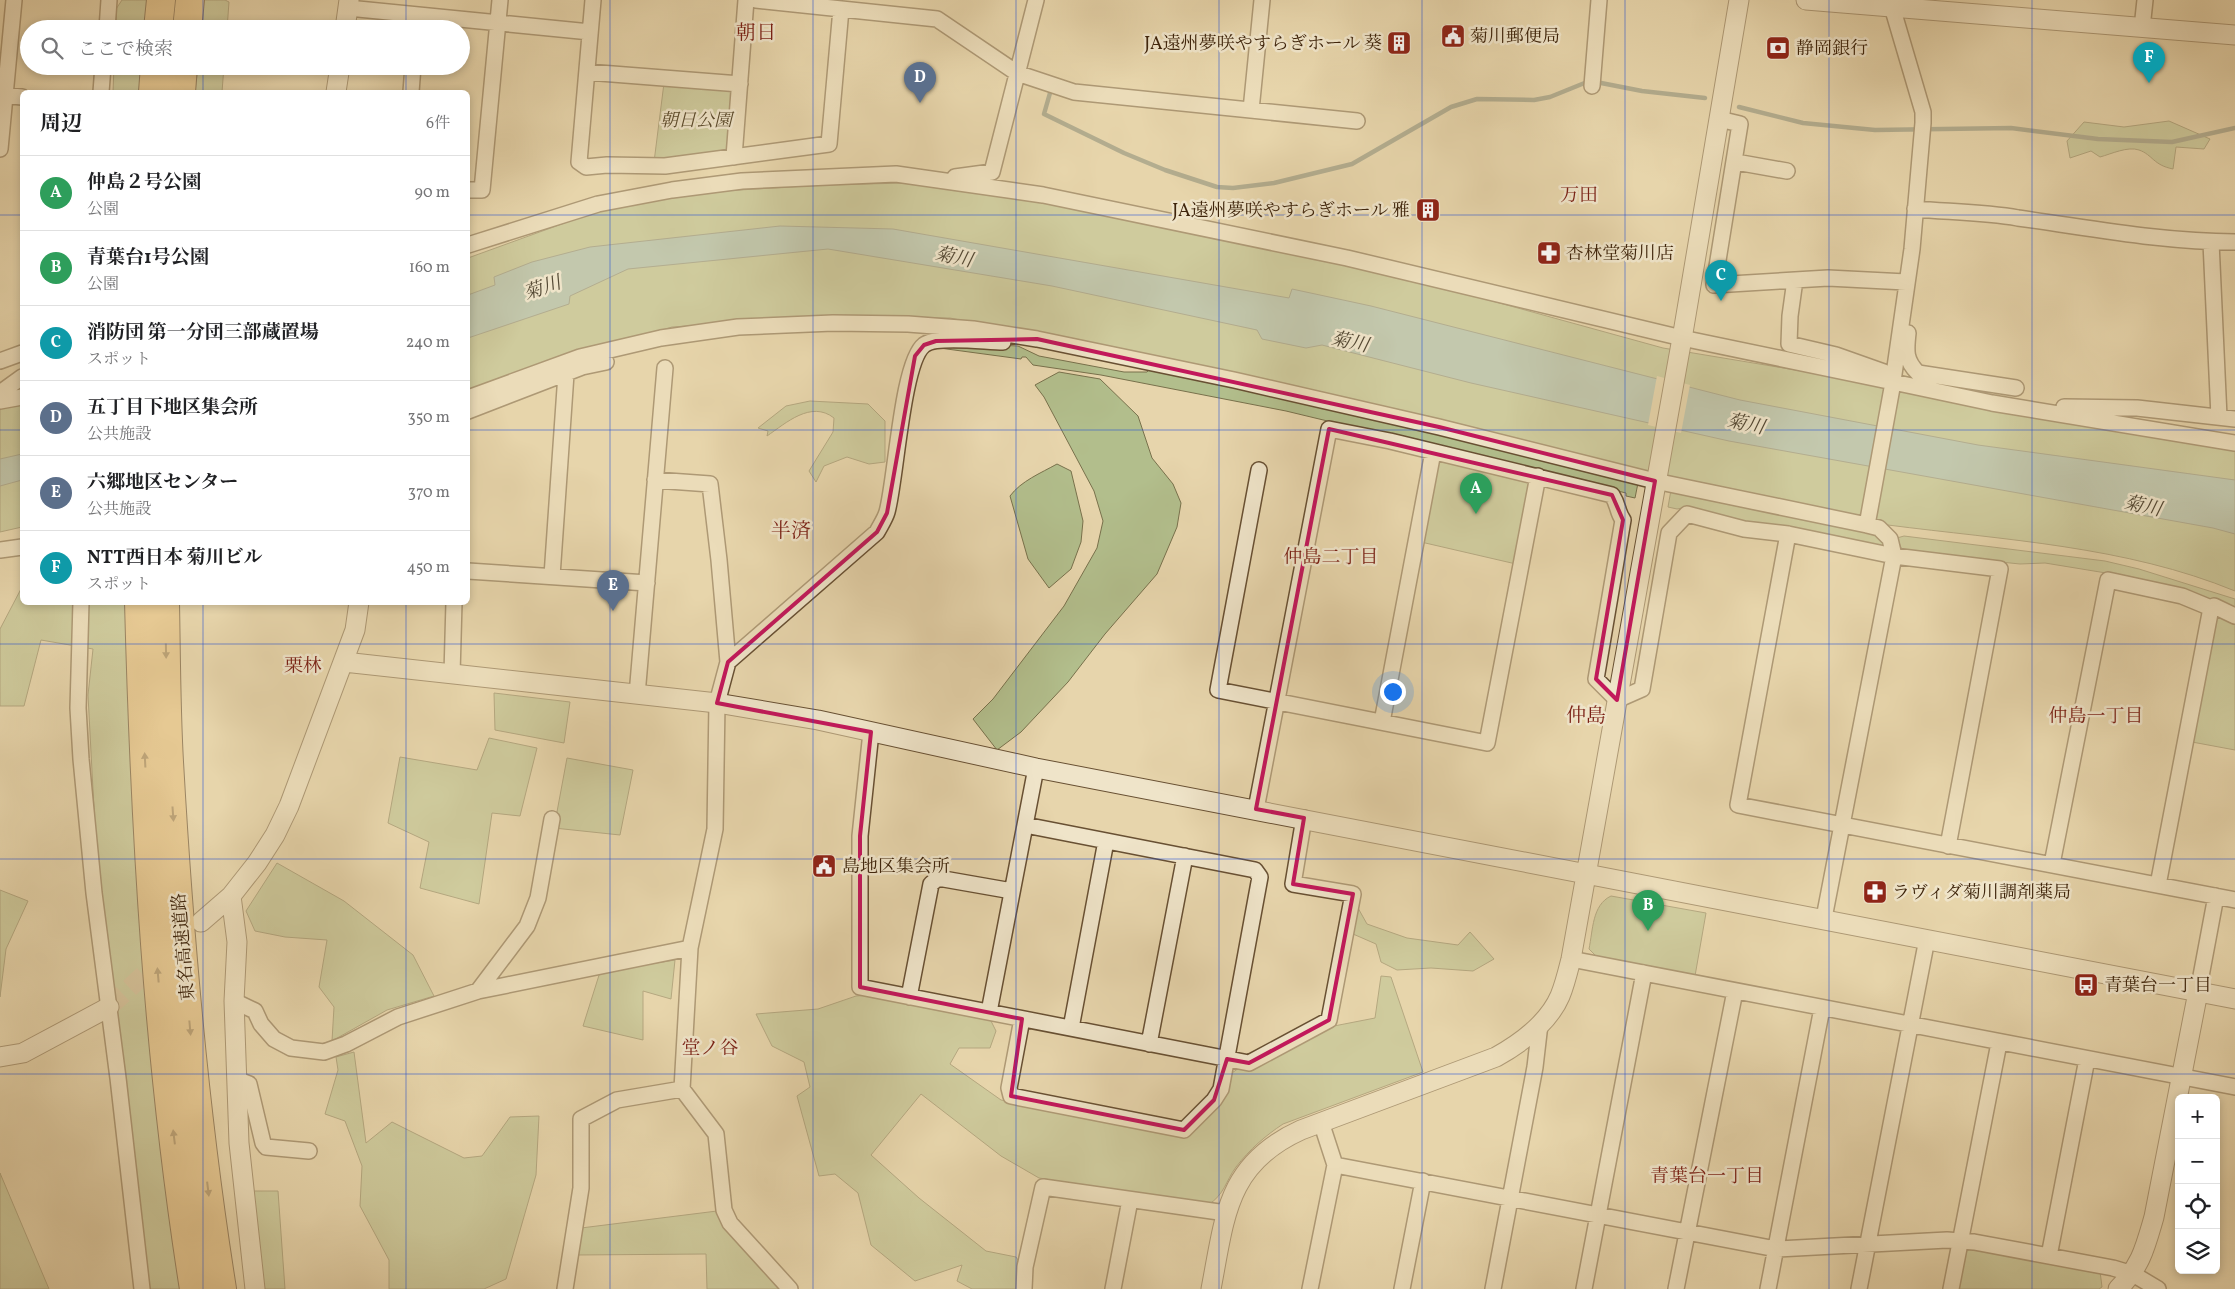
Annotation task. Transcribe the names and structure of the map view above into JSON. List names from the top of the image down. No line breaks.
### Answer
{"streets":{"highway":["東名高速道路"]},"districts":["朝日","万田","半済","仲島二丁目","栗林","仲島","仲島一丁目","堂ノ谷","青葉台一丁目"],"water":["菊川"],"parks":["朝日公園"],"places":{"public building":["菊川郵便局","島地区集会所"],"building":["JA遠州夢咲やすらぎホール 葵","JA遠州夢咲やすらぎホール 雅"],"bank":["静岡銀行"],"pharmacy":["杏林堂菊川店","ラヴィダ菊川調剤薬局"],"bus stop":["青葉台一丁目"]},"page":{"search":"ここで検索","pins":["F","D","C","A","E","B"],"heading":["周辺","6件"],"list":[{"mark":"A","name":"仲島２号公園","note":"公園","value":"90 m"},{"mark":"B","name":"青葉台1号公園","note":"公園","value":"160 m"},{"mark":"C","name":"消防団 第一分団三部蔵置場","note":"スポット","value":"240 m"},{"mark":"D","name":"五丁目下地区集会所","note":"公共施設","value":"350 m"},{"mark":"E","name":"六郷地区センター","note":"公共施設","value":"370 m"},{"mark":"F","name":"NTT西日本 菊川ビル","note":"スポット","value":"450 m"}],"map_buttons":["+","−"]}}
